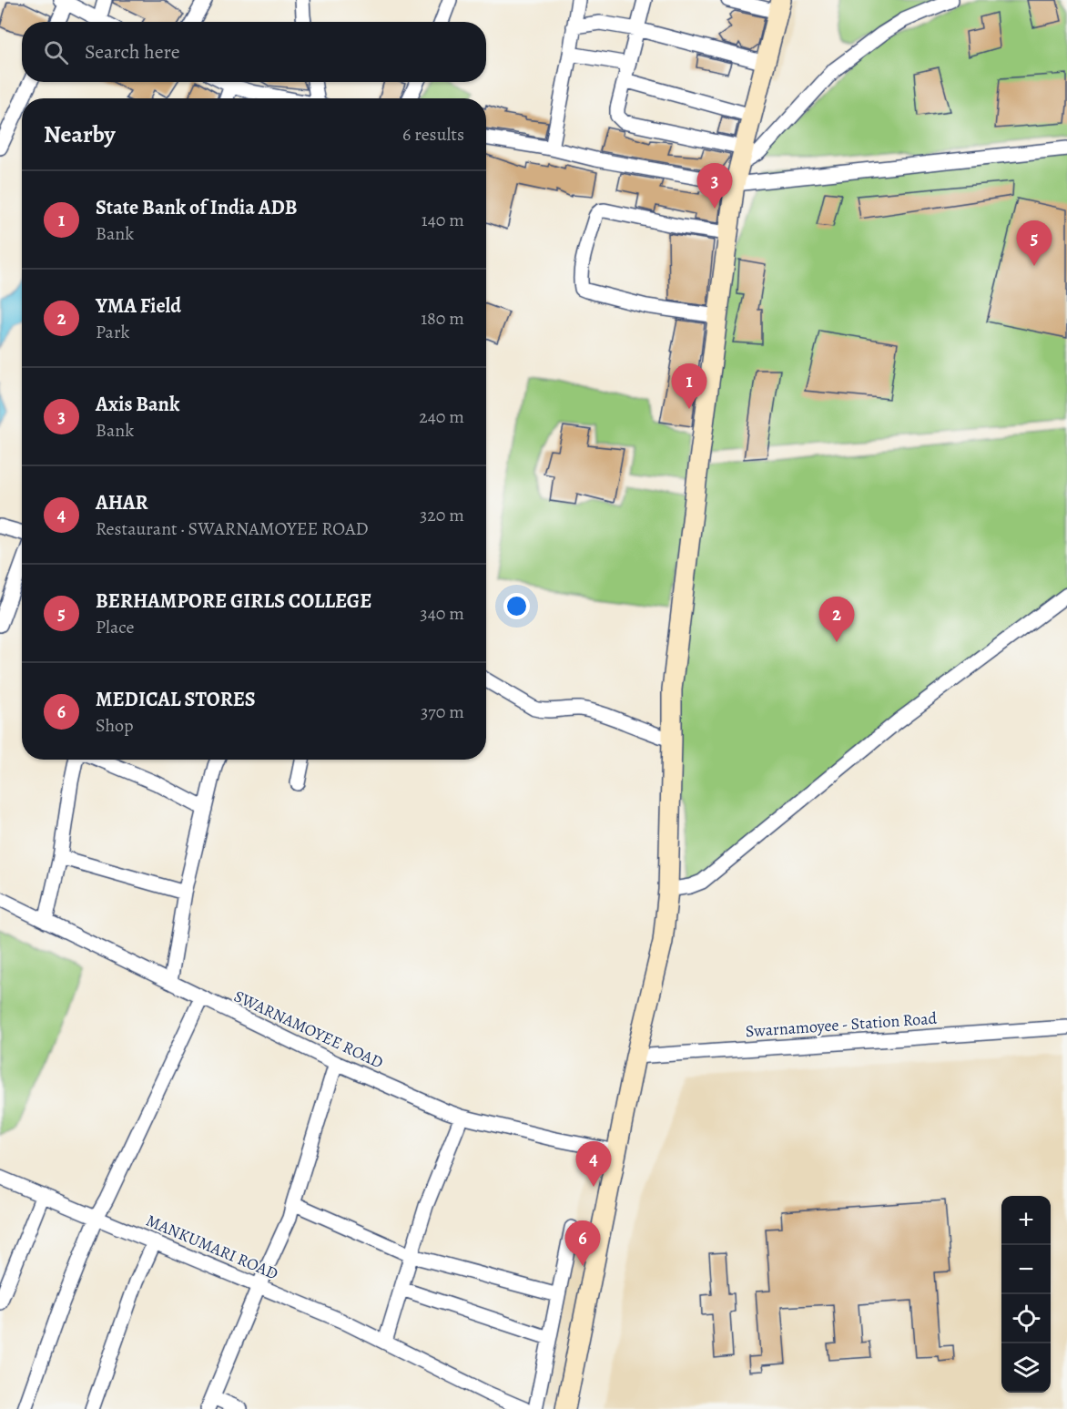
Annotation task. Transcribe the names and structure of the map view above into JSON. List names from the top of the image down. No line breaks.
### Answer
{"streets":{"street":["Swarnamoyee - Station Road","SWARNAMOYEE ROAD","MANKUMARI ROAD"]},"page":{"search":"Search here","heading":["Nearby","6 results"],"pins":["3","5","1","2","4","6"],"list":[{"mark":"1","name":"State Bank of India ADB","note":"Bank","value":"140 m"},{"mark":"2","name":"YMA Field","note":"Park","value":"180 m"},{"mark":"3","name":"Axis Bank","note":"Bank","value":"240 m"},{"mark":"4","name":"AHAR","note":"Restaurant · SWARNAMOYEE ROAD","value":"320 m"},{"mark":"5","name":"BERHAMPORE GIRLS COLLEGE","note":"Place","value":"340 m"},{"mark":"6","name":"MEDICAL STORES","note":"Shop","value":"370 m"}],"map_buttons":["+","−"]}}
